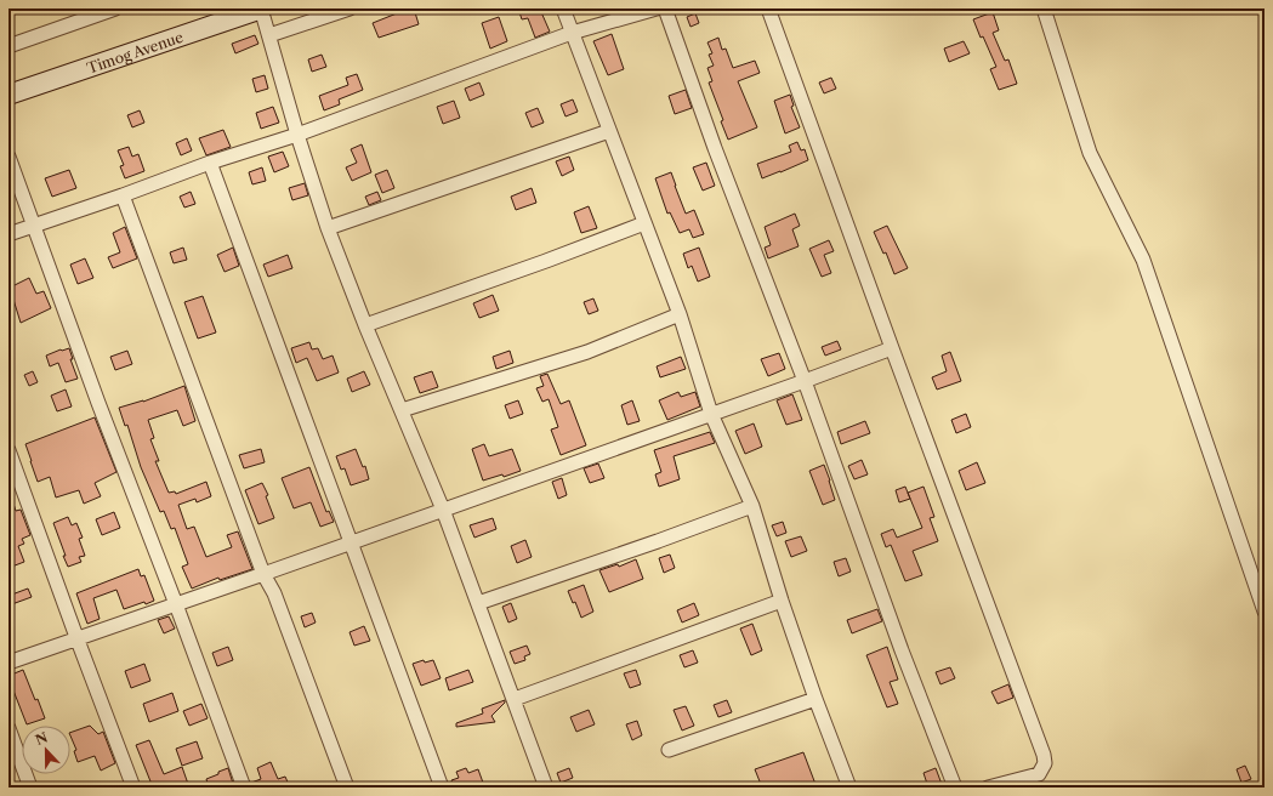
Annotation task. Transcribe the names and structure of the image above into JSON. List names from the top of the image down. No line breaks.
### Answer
{"streets":{"main road":["Timog Avenue"]},"north":"top"}
